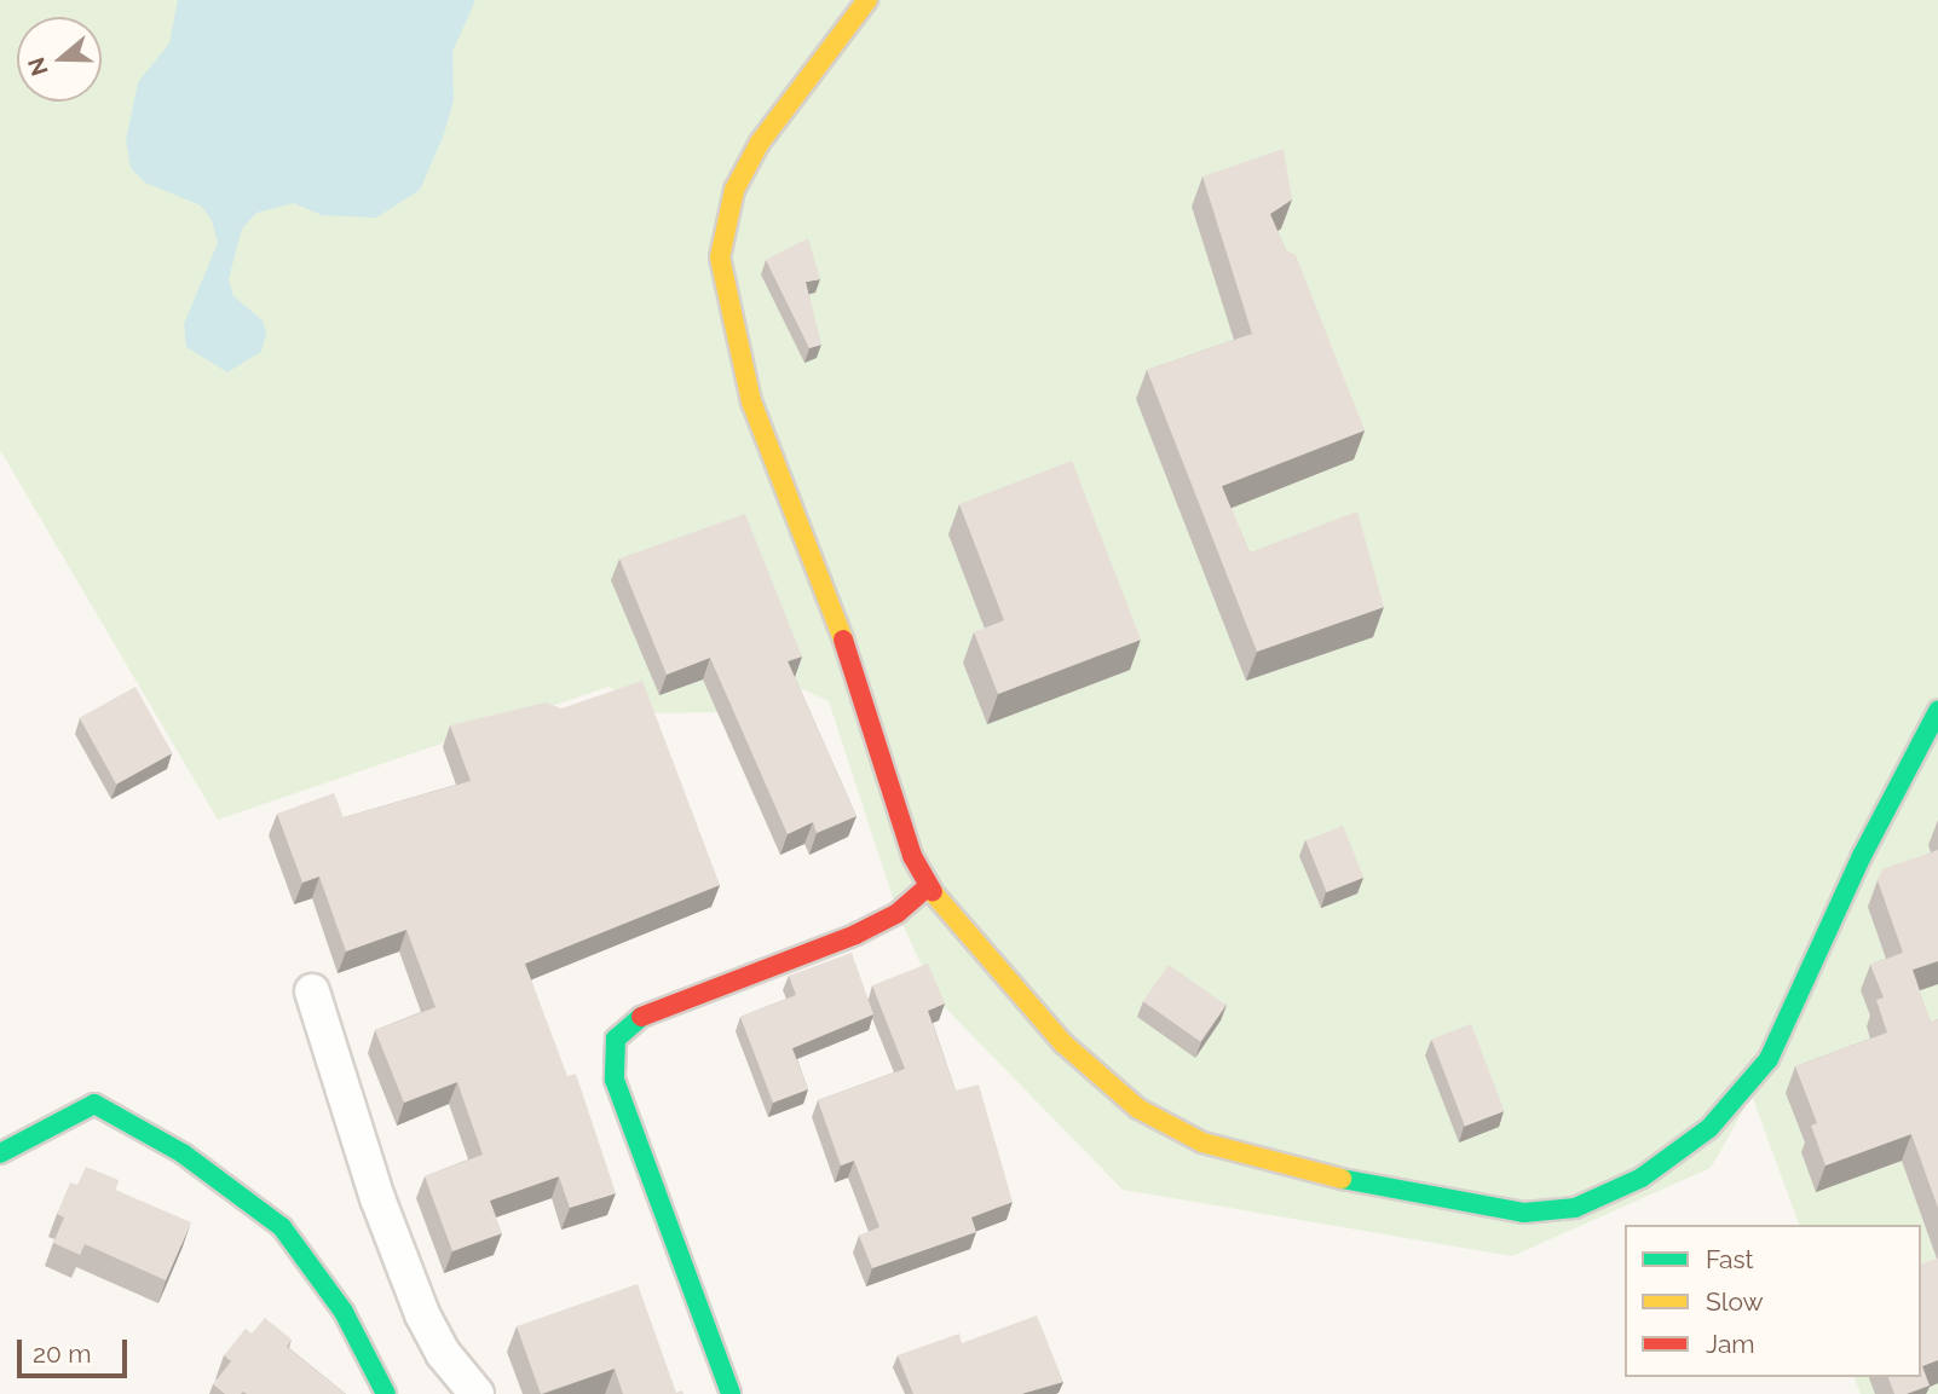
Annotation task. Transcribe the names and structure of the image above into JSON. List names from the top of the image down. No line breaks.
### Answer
{"legend":["Fast","Slow","Jam"],"scale_bar":"20 m","north":"left"}
